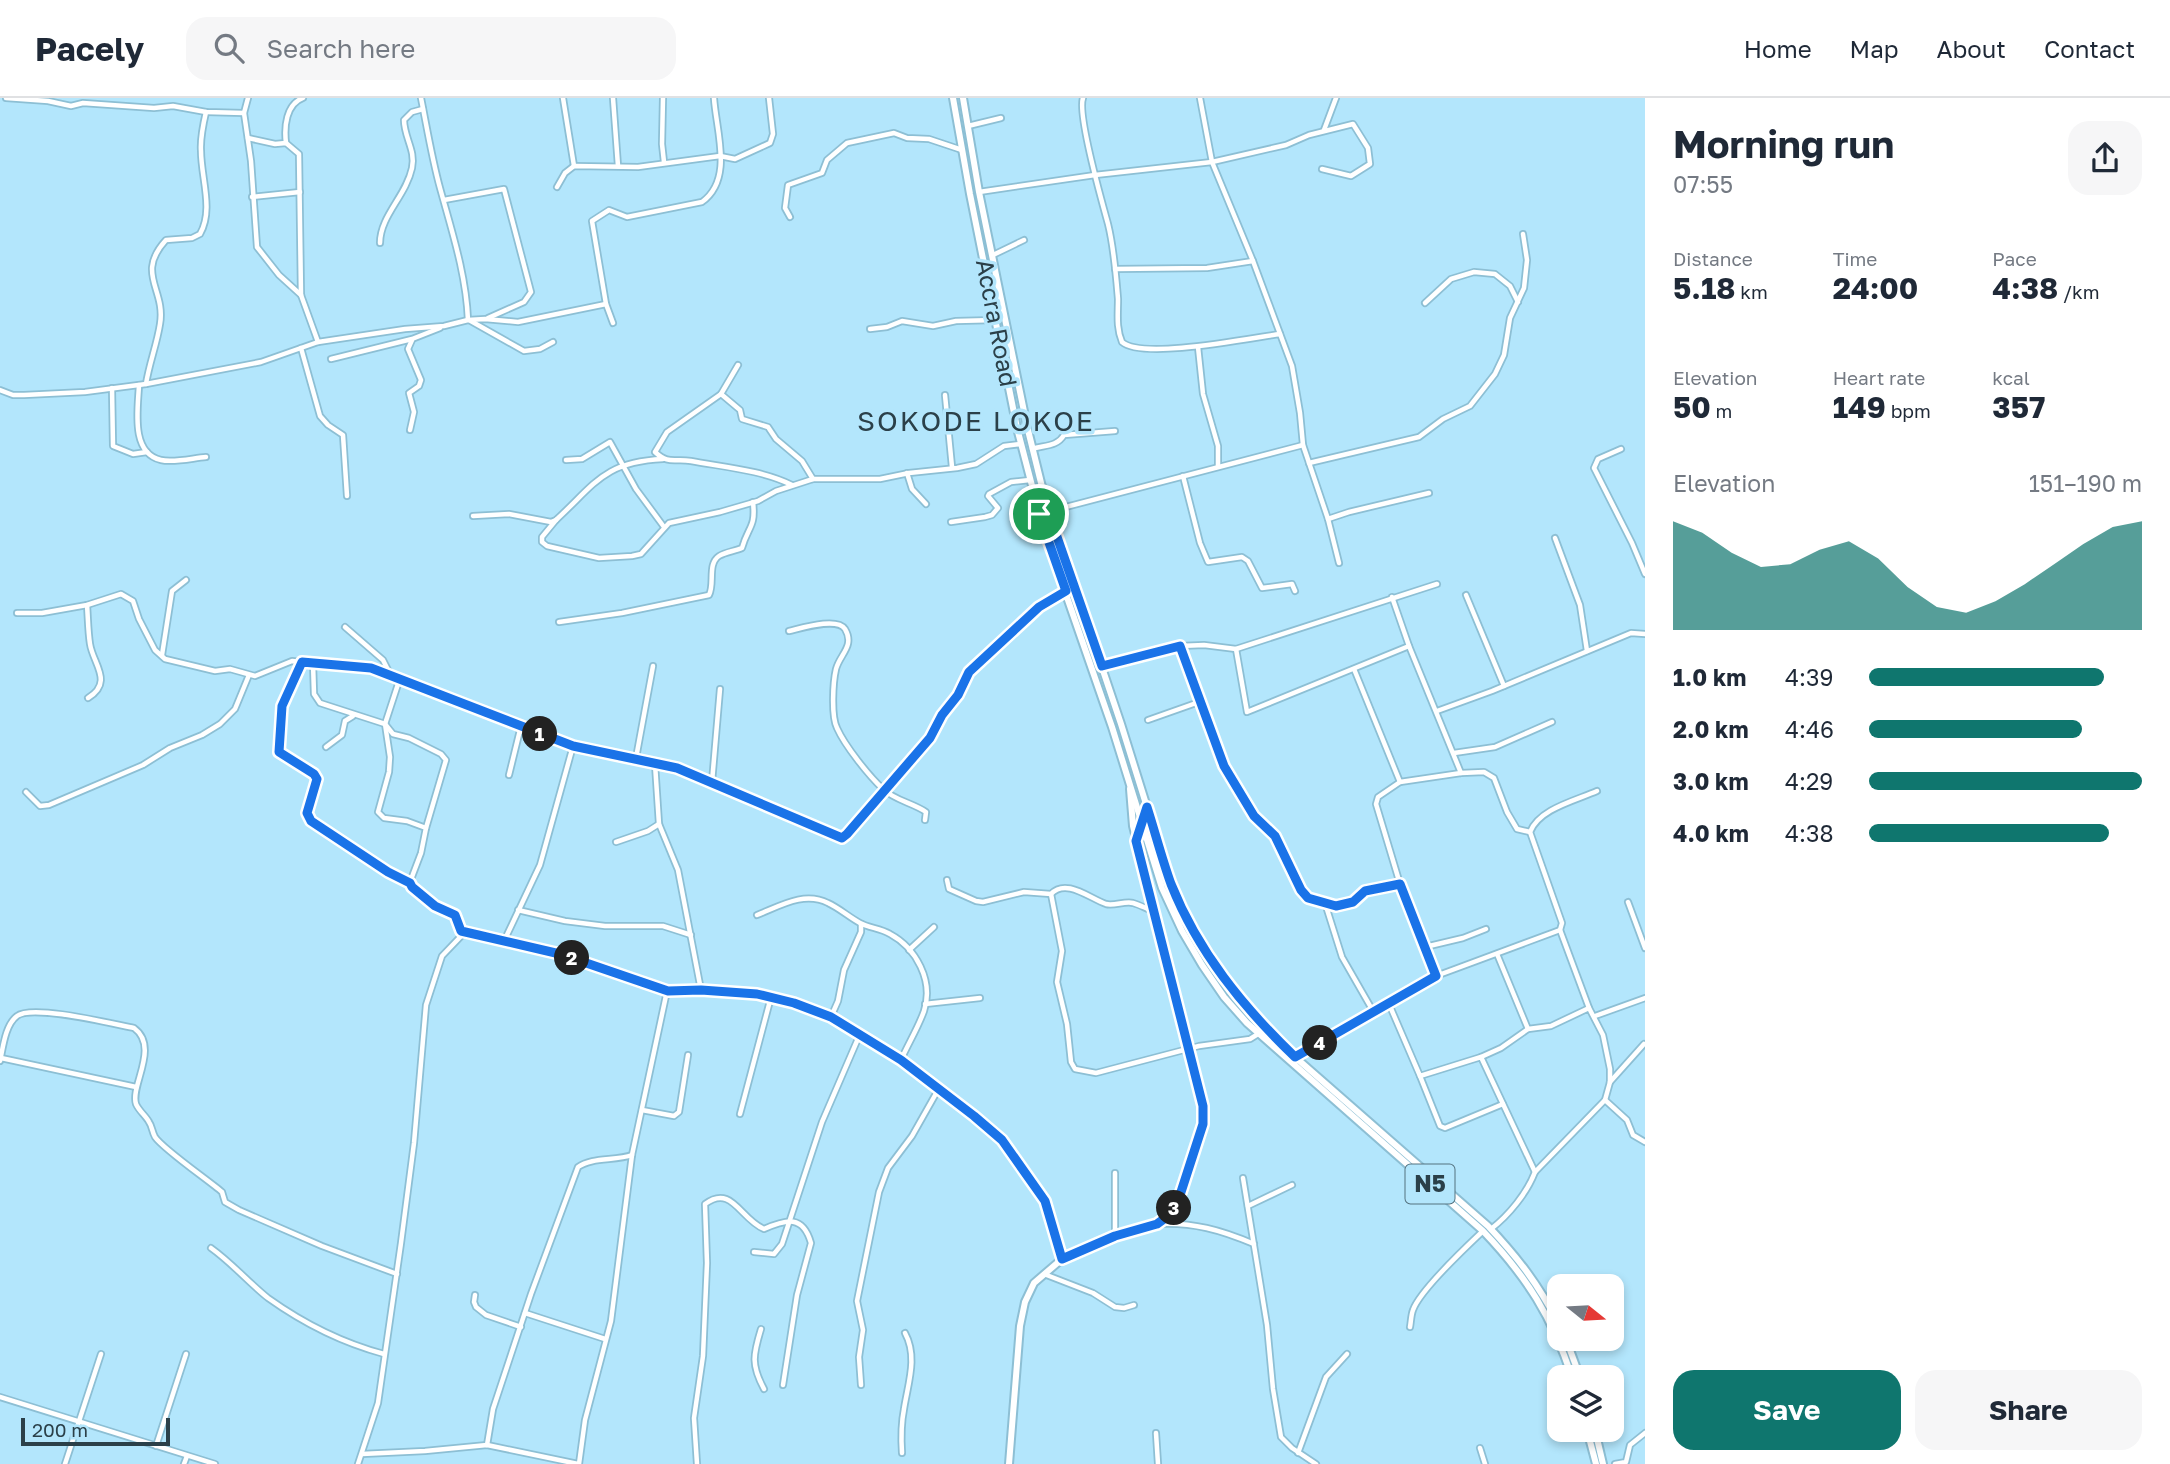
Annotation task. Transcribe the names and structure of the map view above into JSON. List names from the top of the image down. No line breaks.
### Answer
{"streets":{"main road":["Accra Road","N5"]},"districts":["SOKODE LOKOE"],"scale_bar":"200 m","north":"right","page":{"header":"Pacely","search":"Search here","nav":["Home","Map","About","Contact"],"heading":["Morning run","07:55"],"stats":[["Distance","5.18 km"],["Time","24:00"],["Pace","4:38 /km"],["Elevation","50 m"],["Heart rate","149 bpm"],["kcal","357"]],"chart":["Elevation","151–190 m"],"list":[{"name":"1.0 km","note":"4:39"},{"name":"2.0 km","note":"4:46"},{"name":"3.0 km","note":"4:29"},{"name":"4.0 km","note":"4:38"}],"pins":["1","2","4","3"],"buttons":["Save","Share"],"scale":"200 m"}}
